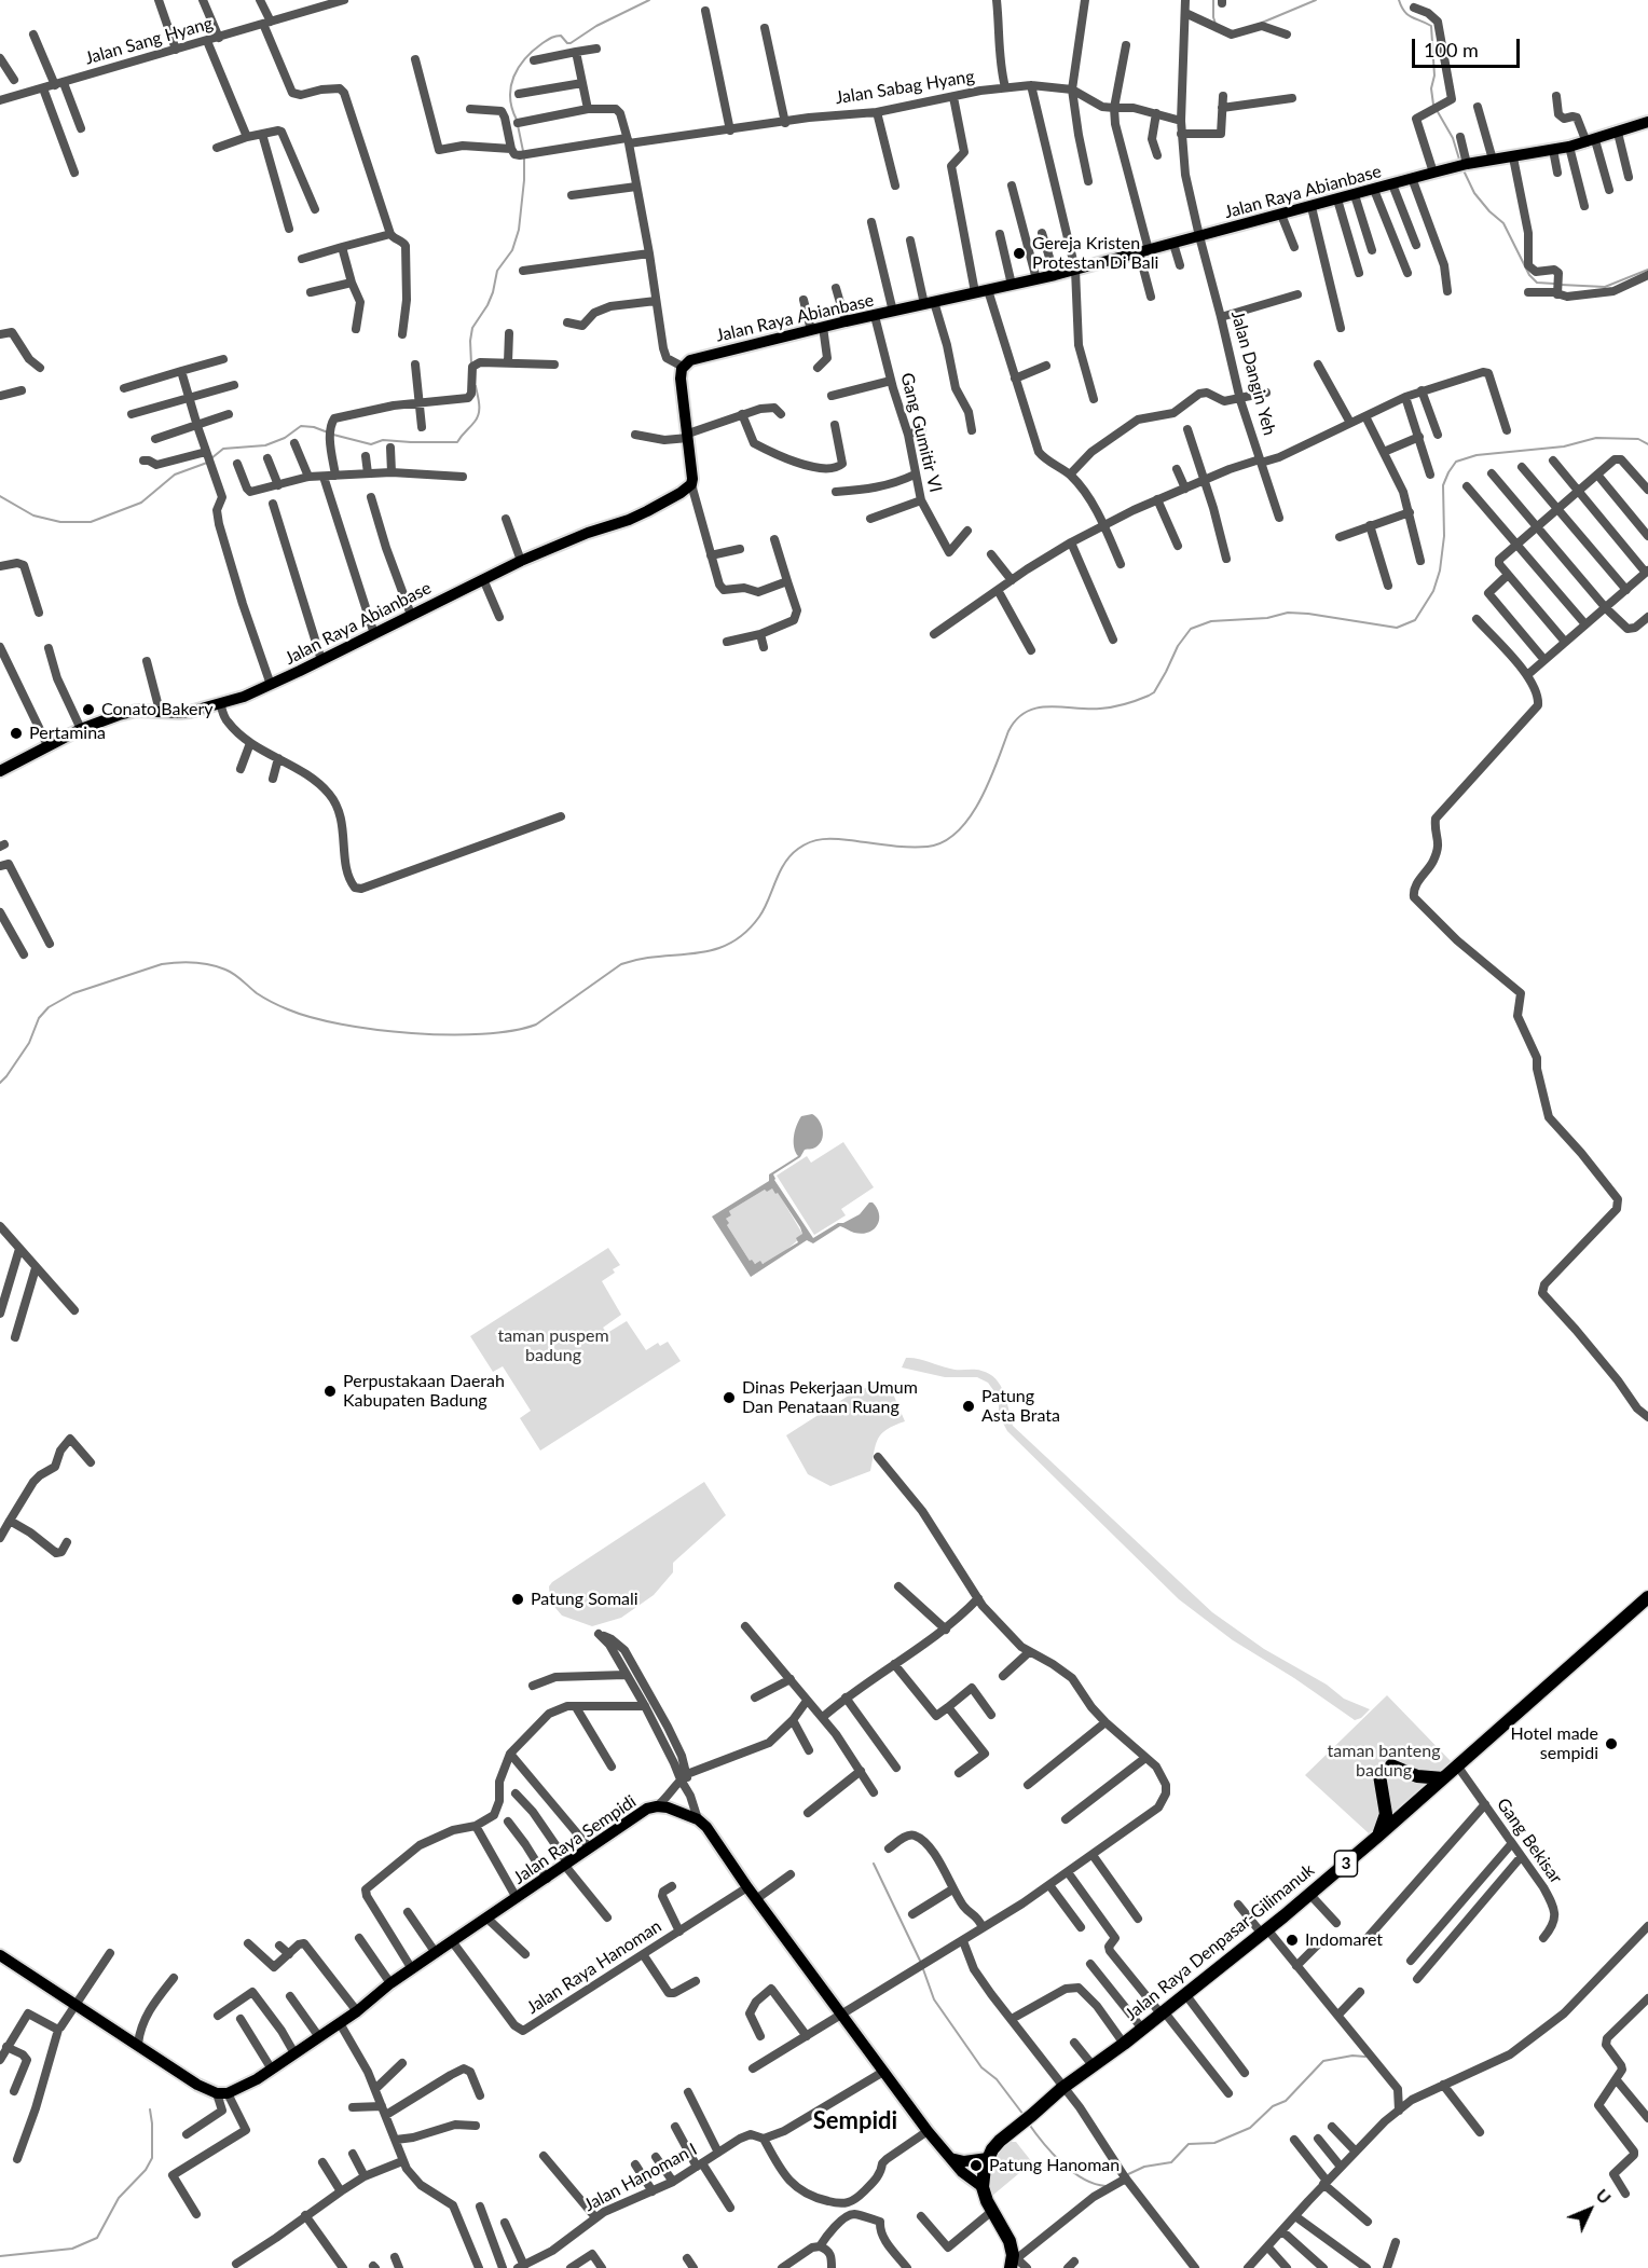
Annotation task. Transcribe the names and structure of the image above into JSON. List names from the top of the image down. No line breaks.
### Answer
{"streets":{"highway":["3","Jalan Raya Denpasar-Gilimanuk"],"main road":["Jalan Raya Abianbase","Jalan Raya Sempidi"],"street":["Jalan Sang Hyang","Jalan Sabag Hyang","Jalan Dangin Yeh","Gang Gumitir VI","Gang Bekisar","Jalan Raya Hanoman","Jalan Hanoman I"]},"crossings":[["Jalan Sabag Hyang","Jalan Dangin Yeh"],["Jalan Raya Abianbase","Jalan Dangin Yeh"],["Jalan Raya Abianbase","Gang Gumitir VI"],["Jalan Raya Sempidi","Jalan Raya Hanoman"],["Gang Bekisar","Jalan Raya Denpasar-Gilimanuk"]],"districts":["Sempidi"],"parks":["taman puspem badung","taman banteng badung"],"places":["Gereja Kristen Protestan Di Bali","Conato Bakery","Pertamina","Perpustakaan Daerah Kabupaten Badung","Dinas Pekerjaan Umum Dan Penataan Ruang","Patung Asta Brata","Patung Somali","Hotel made sempidi","Indomaret","Patung Hanoman"],"scale_bar":"100 m","north":"top right"}
